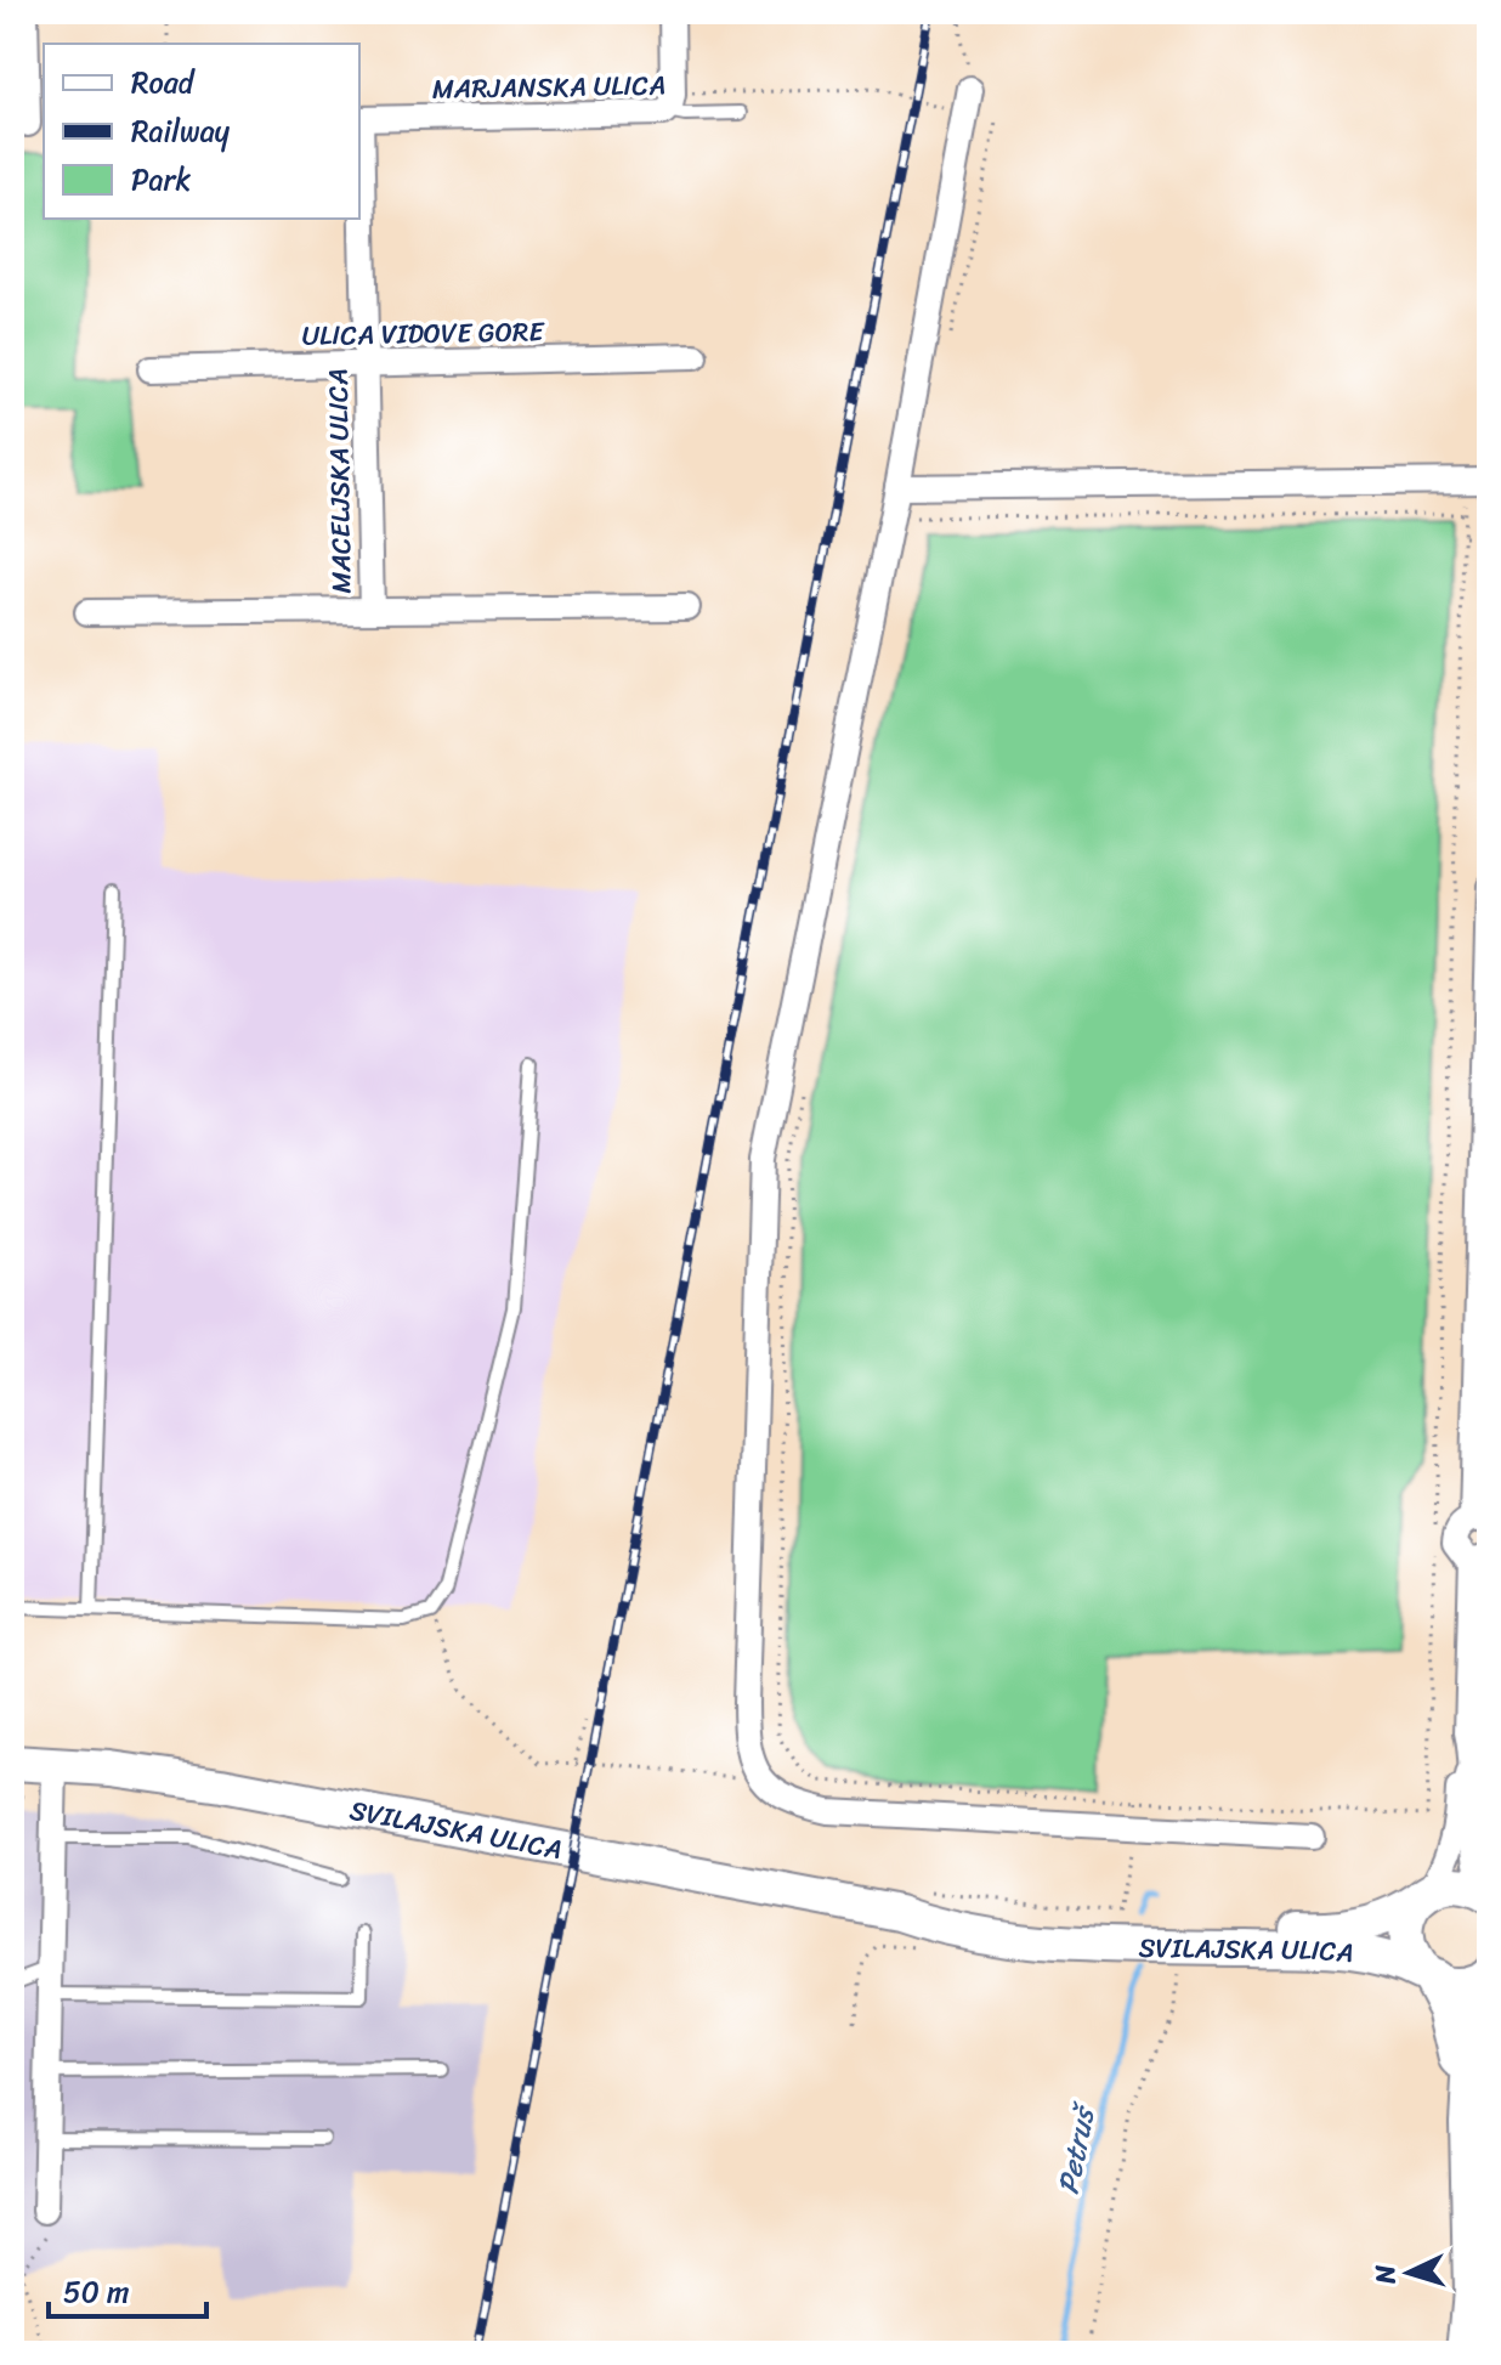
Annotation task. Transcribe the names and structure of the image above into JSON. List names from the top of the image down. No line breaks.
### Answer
{"streets":{"main road":["SVILAJSKA ULICA"],"street":["MARJANSKA ULICA","ULICA VIDOVE GORE","MACELJSKA ULICA"]},"crossings":[["ULICA VIDOVE GORE","MACELJSKA ULICA"]],"water":["Petruš"],"legend":["Road","Railway","Park"],"scale_bar":"50 m","north":"left"}
